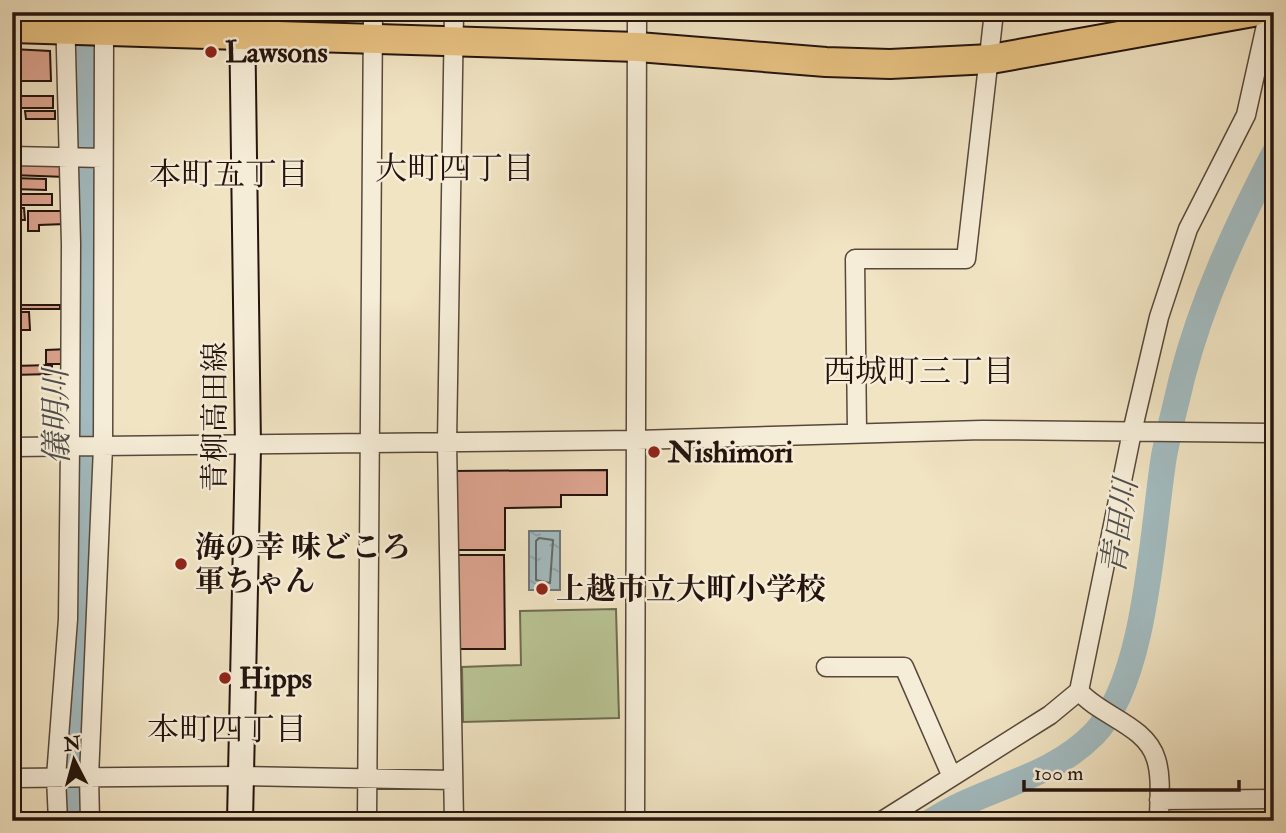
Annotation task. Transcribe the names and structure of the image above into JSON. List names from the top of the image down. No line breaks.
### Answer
{"streets":{"main road":["青柳高田線"]},"districts":["大町四丁目","本町五丁目","西城町三丁目","本町四丁目"],"water":["儀明川","青田川"],"places":["Lawsons","Nishimori","海の幸 味どころ 軍ちゃん","上越市立大町小学校","Hipps"],"scale_bar":"100 m","north":"top"}
